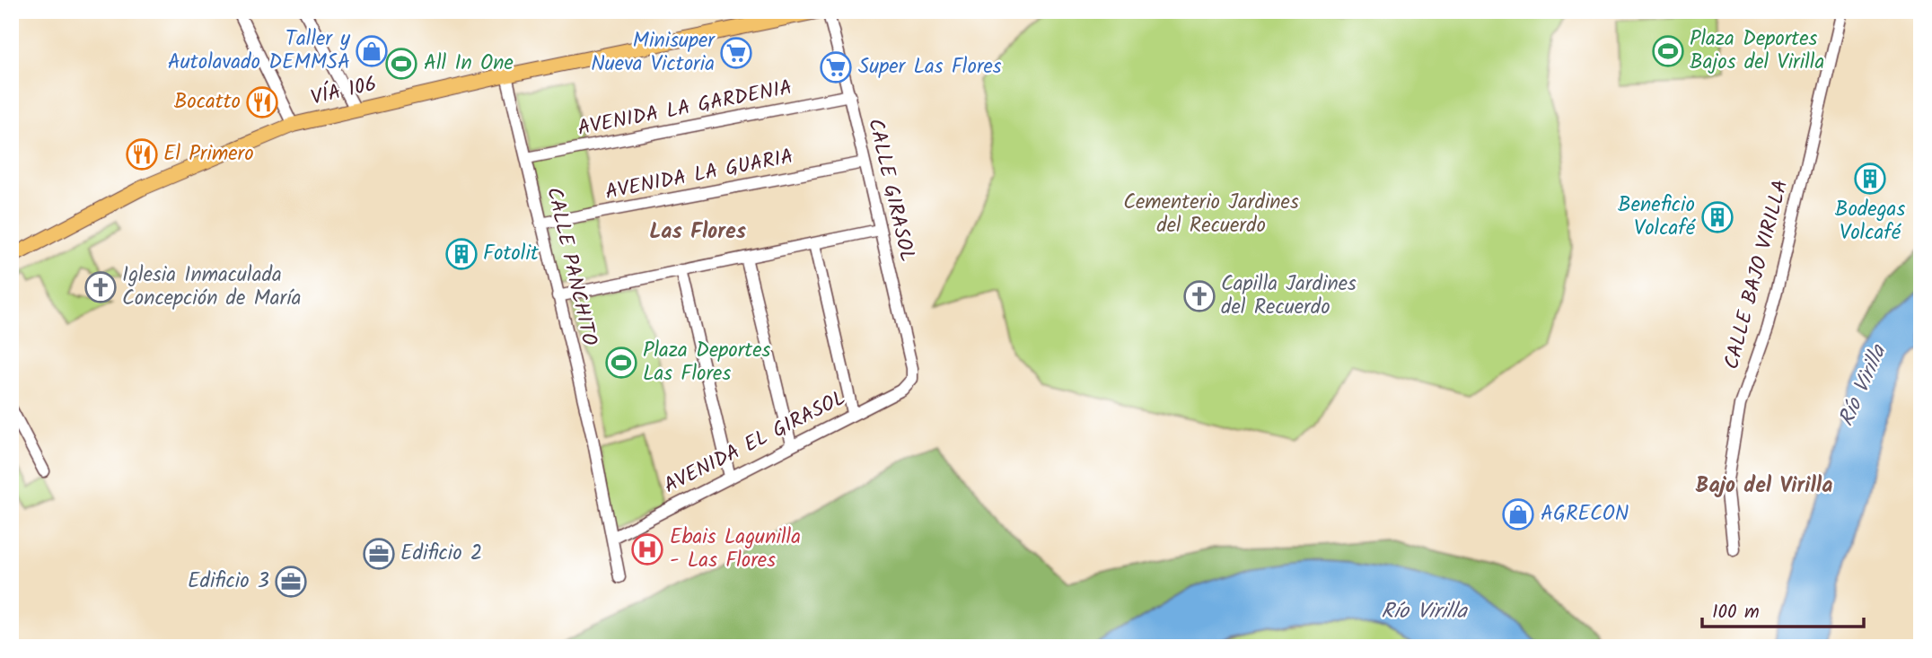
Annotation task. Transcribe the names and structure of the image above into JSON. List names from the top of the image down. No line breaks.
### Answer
{"streets":{"main road":["VÍA 106"],"street":["AVENIDA LA GARDENIA","AVENIDA LA GUARIA","CALLE GIRASOL","CALLE PANCHITO","CALLE BAJO VIRILLA","AVENIDA EL GIRASOL"]},"crossings":[["VÍA 106","CALLE PANCHITO"],["AVENIDA LA GARDENIA","CALLE GIRASOL"],["AVENIDA LA GARDENIA","CALLE PANCHITO"],["AVENIDA LA GUARIA","CALLE GIRASOL"],["AVENIDA LA GUARIA","CALLE PANCHITO"],["CALLE GIRASOL","AVENIDA EL GIRASOL"],["CALLE PANCHITO","AVENIDA EL GIRASOL"]],"districts":["Las Flores","Bajo del Virilla"],"water":["Río Virilla"],"parks":["Cementerio Jardines del Recuerdo"],"places":{"shop":["Taller y Autolavado DEMMSA","AGRECON"],"sports":["Plaza Deportes Bajos del Virilla","All In One","Plaza Deportes Las Flores"],"supermarket":["Minisuper Nueva Victoria","Super Las Flores"],"restaurant":["Bocatto","El Primero"],"building":["Bodegas Volcafé","Beneficio Volcafé","Fotolit"],"church":["Iglesia Inmaculada Concepción de María","Capilla Jardines del Recuerdo"],"hospital":["Ebais Lagunilla - Las Flores"],"office":["Edificio 2","Edificio 3"]},"scale_bar":"100 m"}
